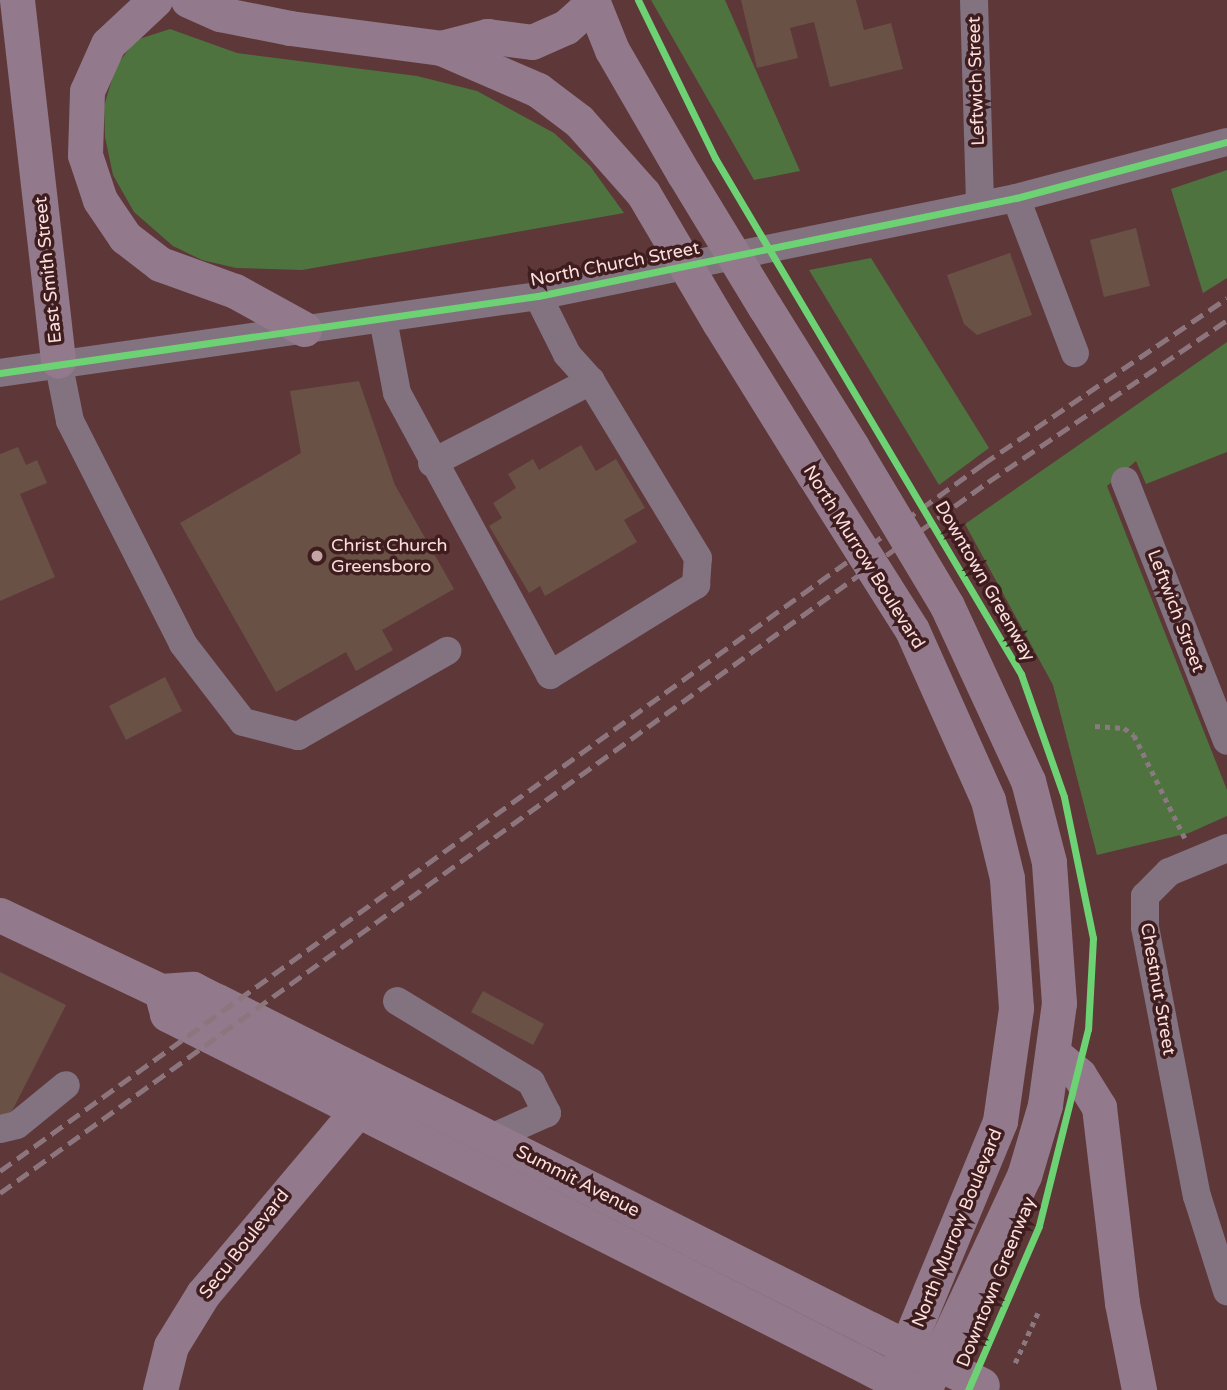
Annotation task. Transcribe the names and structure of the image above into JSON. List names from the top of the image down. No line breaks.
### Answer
{"streets":{"main road":["East Smith Street","North Murrow Boulevard","Summit Avenue","Secu Boulevard"],"street":["Leftwich Street","North Church Street","Chestnut Street"],"cycle path":["Downtown Greenway"]},"crossings":[["Leftwich Street","North Church Street"],["North Church Street","East Smith Street"],["Summit Avenue","Secu Boulevard"]],"places":["Christ Church Greensboro"]}
